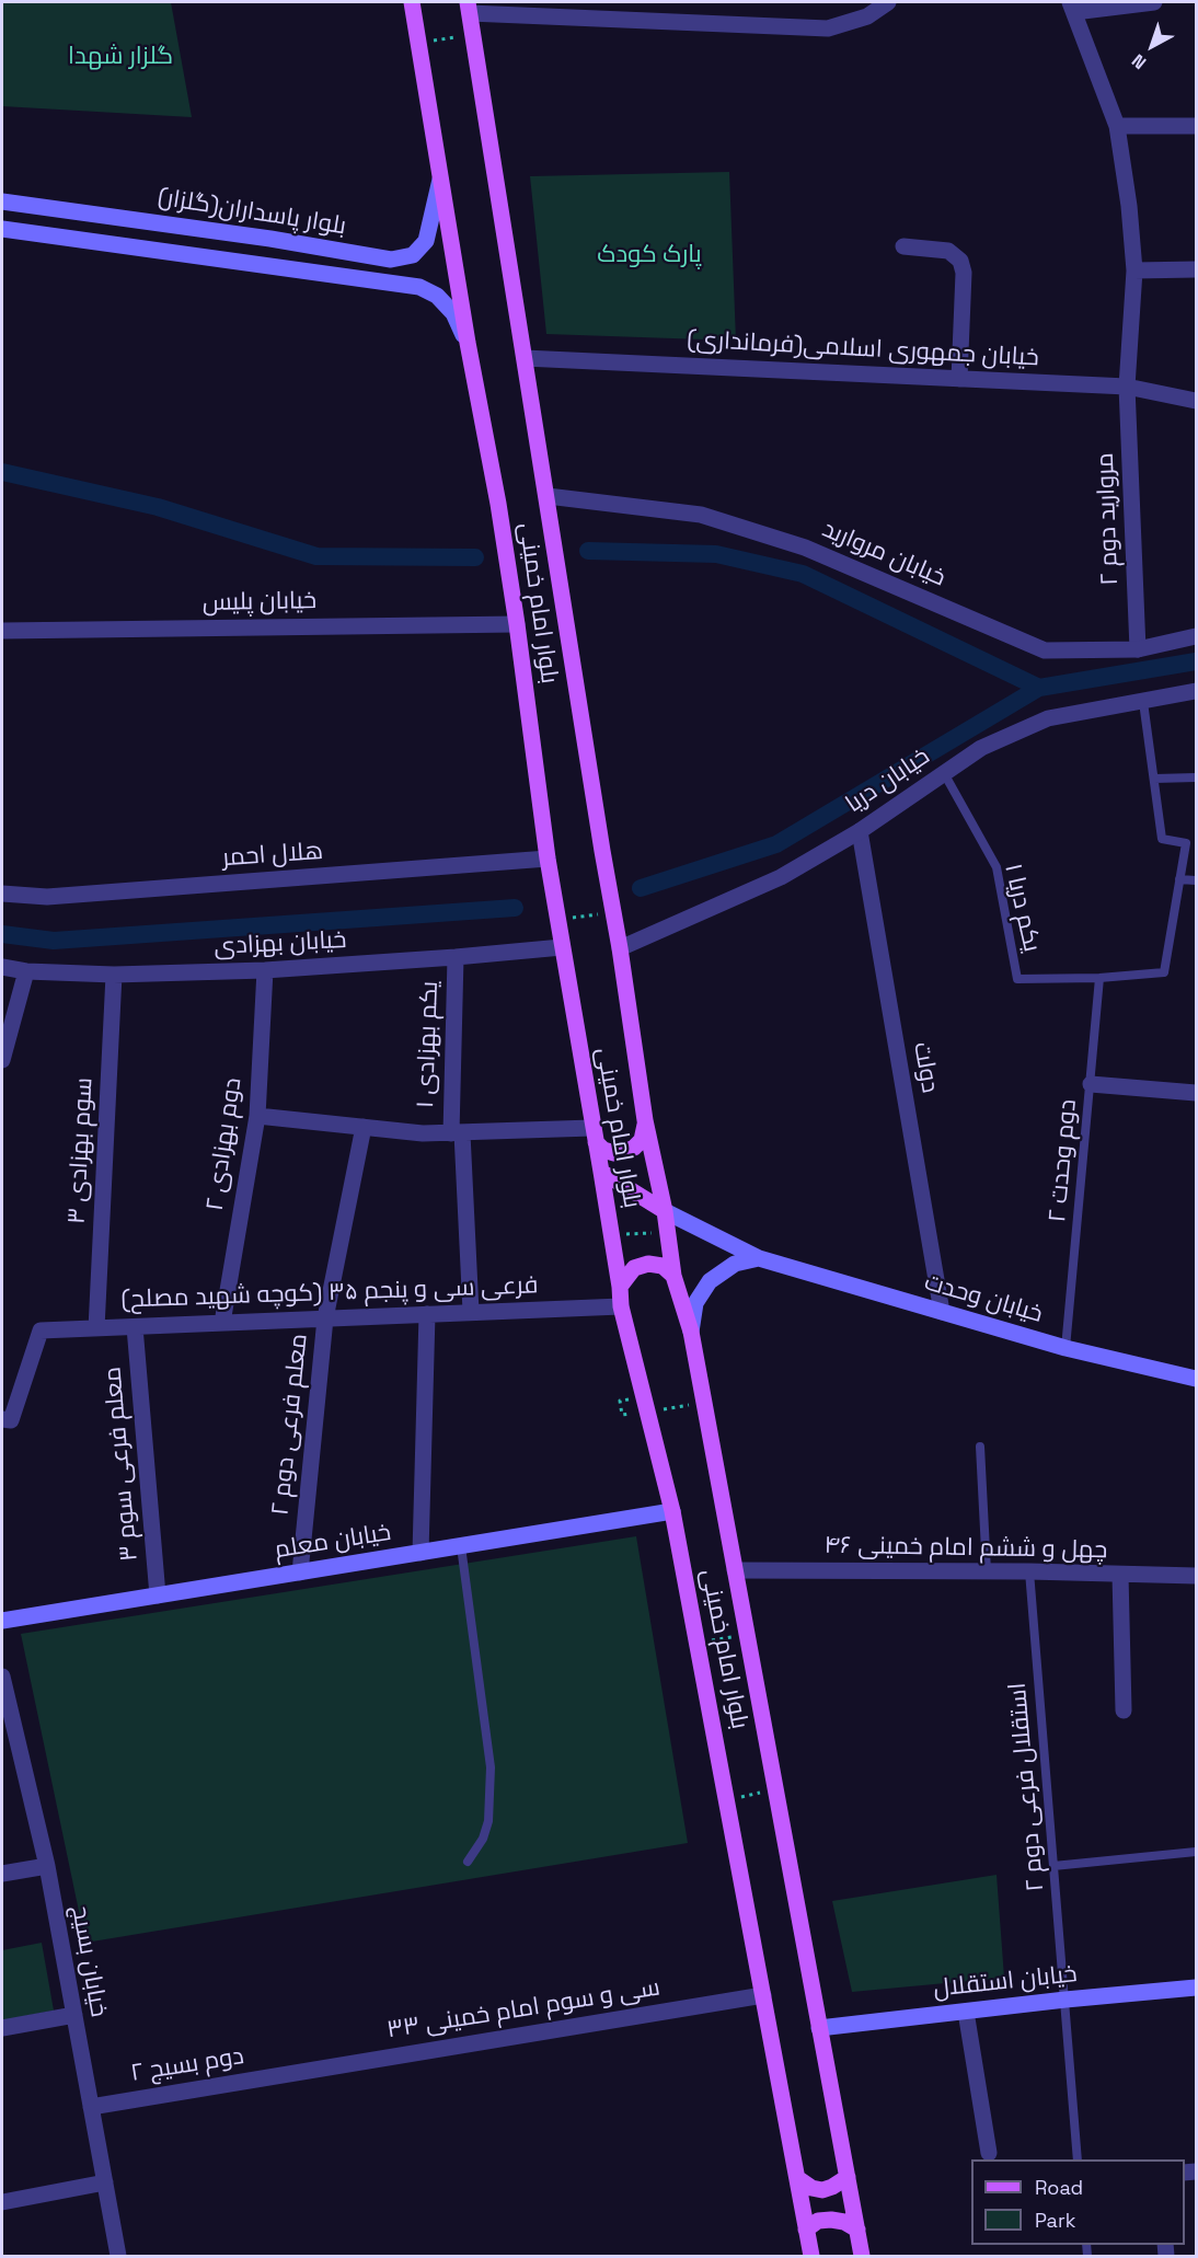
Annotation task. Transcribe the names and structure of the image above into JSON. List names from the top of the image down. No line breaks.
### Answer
{"streets":{"main road":["بلوار پاسداران(گلزار)","بلوار امام خمینی","خیابان وحدت","خیابان معلم","خیابان استقلال"],"street":["خیابان جمهوری اسلامی(فرمانداری)","مروارید دوم ۲","خیابان مروارید","خیابان پلیس","خیابان دریا","هلال احمر","خیابان بهزادی","یکم بهزادی ۱","دولت","دوم بهزادی ۲","سوم بهزادی ۳","فرعی سی و پنجم ۳۵ (کوچه شهید مصلح)","معلم فرعی دوم ۲","معلم فرعی سوم ۳","چهل و ششم امام خمینی ۴۶","خیابان بسیج","سی و سوم امام خمینی ۳۳","دوم بسیج ۲"],"lane":["یکم دریا ۱","دوم وحدت ۲","استقلال فرعی دوم ۲"]},"crossings":[["بلوار پاسداران(گلزار)","بلوار امام خمینی"],["خیابان جمهوری اسلامی(فرمانداری)","مروارید دوم ۲"],["خیابان جمهوری اسلامی(فرمانداری)","بلوار امام خمینی"],["مروارید دوم ۲","خیابان مروارید"],["خیابان مروارید","بلوار امام خمینی"],["خیابان پلیس","بلوار امام خمینی"],["بلوار امام خمینی","خیابان دریا"],["بلوار امام خمینی","هلال احمر"],["بلوار امام خمینی","خیابان بهزادی"],["بلوار امام خمینی","فرعی سی و پنجم ۳۵ (کوچه شهید مصلح)"],["بلوار امام خمینی","خیابان وحدت"],["بلوار امام خمینی","خیابان معلم"],["بلوار امام خمینی","چهل و ششم امام خمینی ۴۶"],["بلوار امام خمینی","خیابان استقلال"],["بلوار امام خمینی","سی و سوم امام خمینی ۳۳"],["خیابان دریا","یکم دریا ۱"],["خیابان دریا","دولت"],["یکم دریا ۱","دوم وحدت ۲"],["خیابان بهزادی","یکم بهزادی ۱"],["خیابان بهزادی","دوم بهزادی ۲"],["خیابان بهزادی","سوم بهزادی ۳"],["یکم بهزادی ۱","فرعی سی و پنجم ۳۵ (کوچه شهید مصلح)"],["دولت","خیابان وحدت"],["دوم بهزادی ۲","فرعی سی و پنجم ۳۵ (کوچه شهید مصلح)"],["سوم بهزادی ۳","فرعی سی و پنجم ۳۵ (کوچه شهید مصلح)"],["دوم وحدت ۲","خیابان وحدت"],["فرعی سی و پنجم ۳۵ (کوچه شهید مصلح)","معلم فرعی دوم ۲"],["فرعی سی و پنجم ۳۵ (کوچه شهید مصلح)","معلم فرعی سوم ۳"],["معلم فرعی دوم ۲","خیابان معلم"],["معلم فرعی سوم ۳","خیابان معلم"],["چهل و ششم امام خمینی ۴۶","استقلال فرعی دوم ۲"],["استقلال فرعی دوم ۲","خیابان استقلال"],["خیابان بسیج","دوم بسیج ۲"],["سی و سوم امام خمینی ۳۳","دوم بسیج ۲"]],"parks":["گلزار شهدا","پارک کودک"],"legend":["Road","Park"],"north":"bottom left"}
